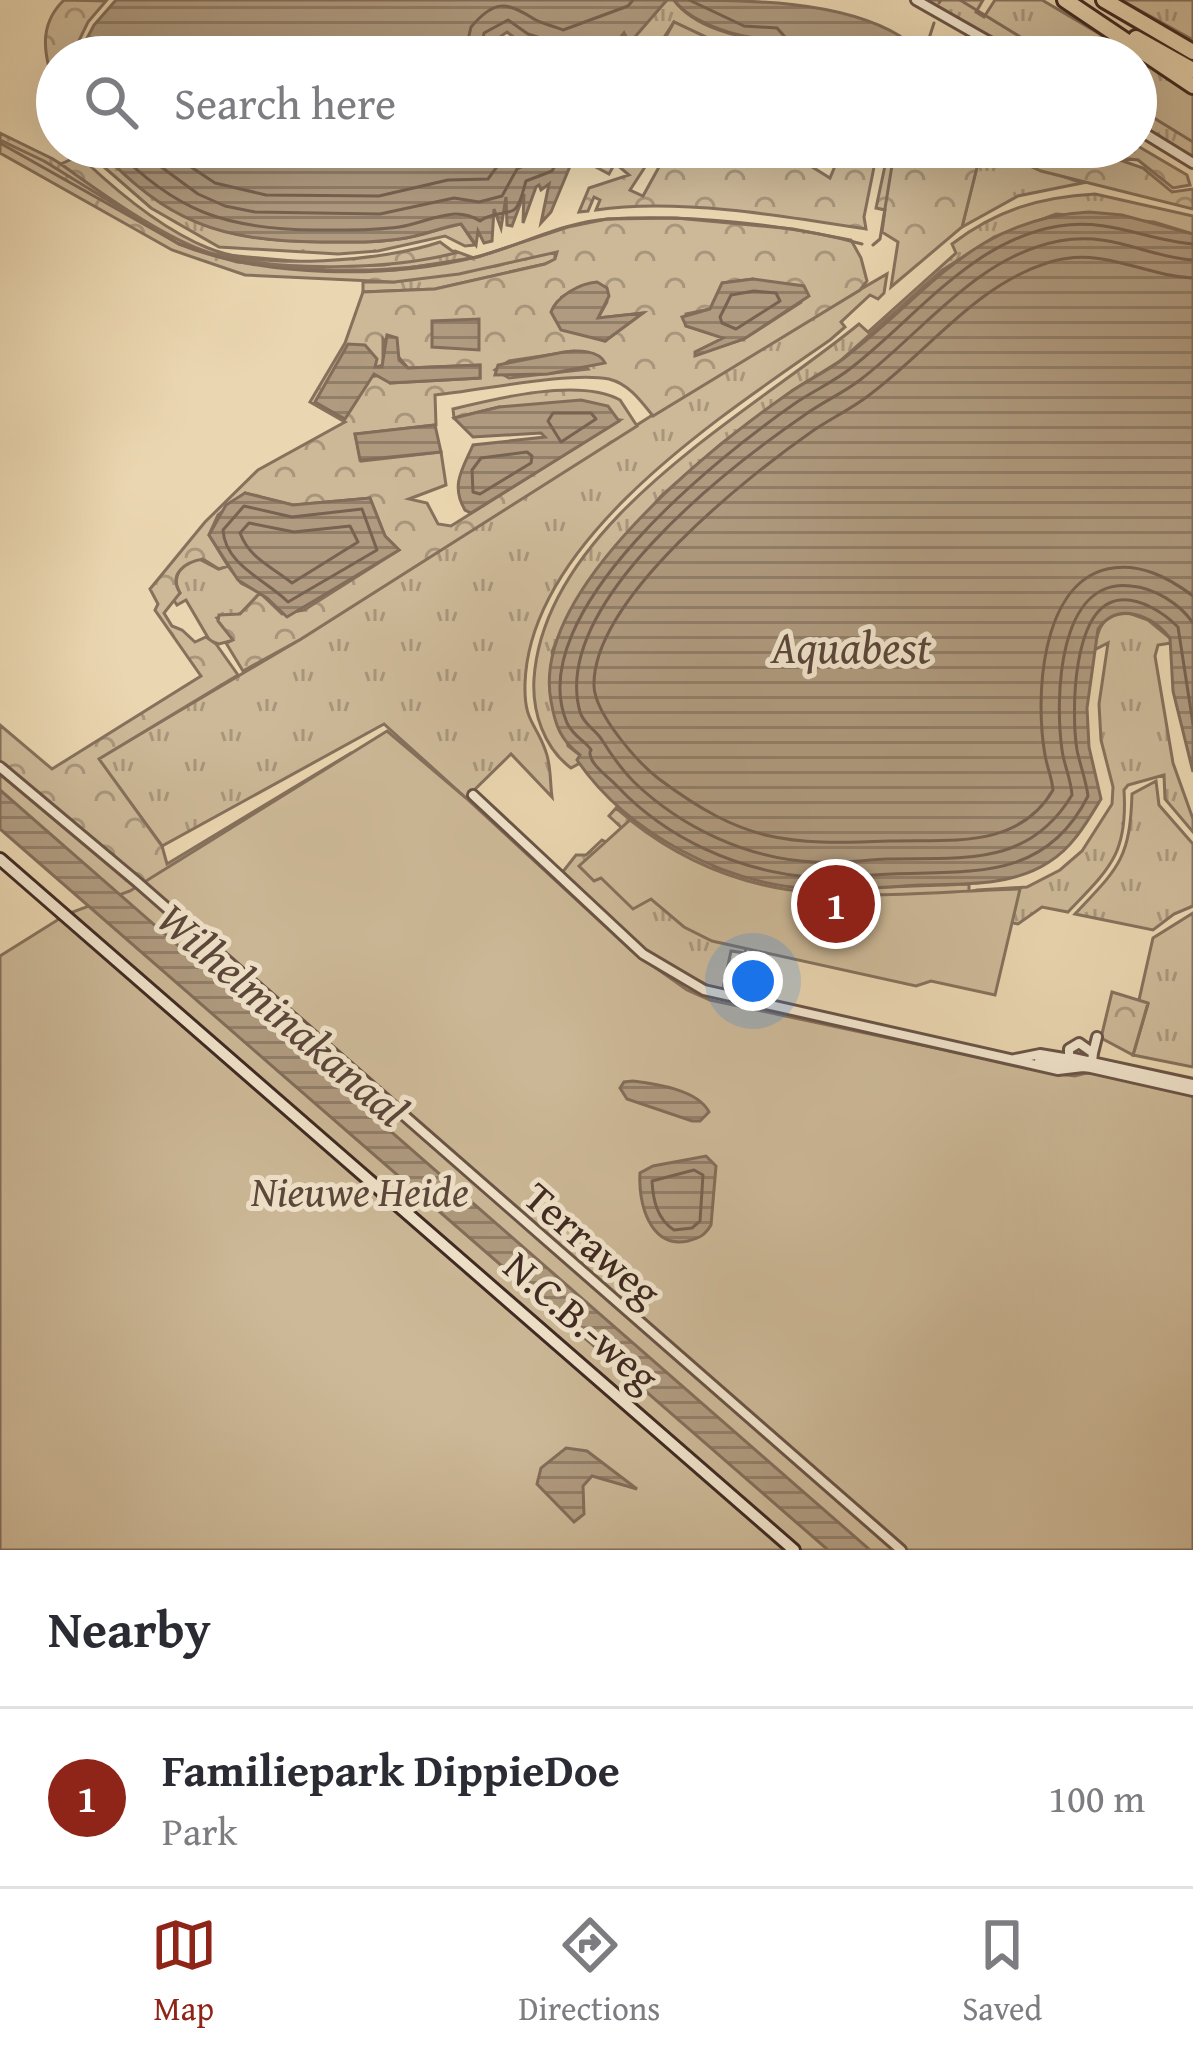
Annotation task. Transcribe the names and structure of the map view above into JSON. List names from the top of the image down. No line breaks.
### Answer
{"streets":{"street":["Terraweg","N.C.B.-weg"]},"water":["Aquabest","Wilhelminakanaal"],"parks":["Nieuwe Heide"],"page":{"search":"Search here","pins":"1","heading":"Nearby","list":[{"mark":"1","name":"Familiepark DippieDoe","note":"Park","value":"100 m"}],"nav":["Map","Directions","Saved"]}}
